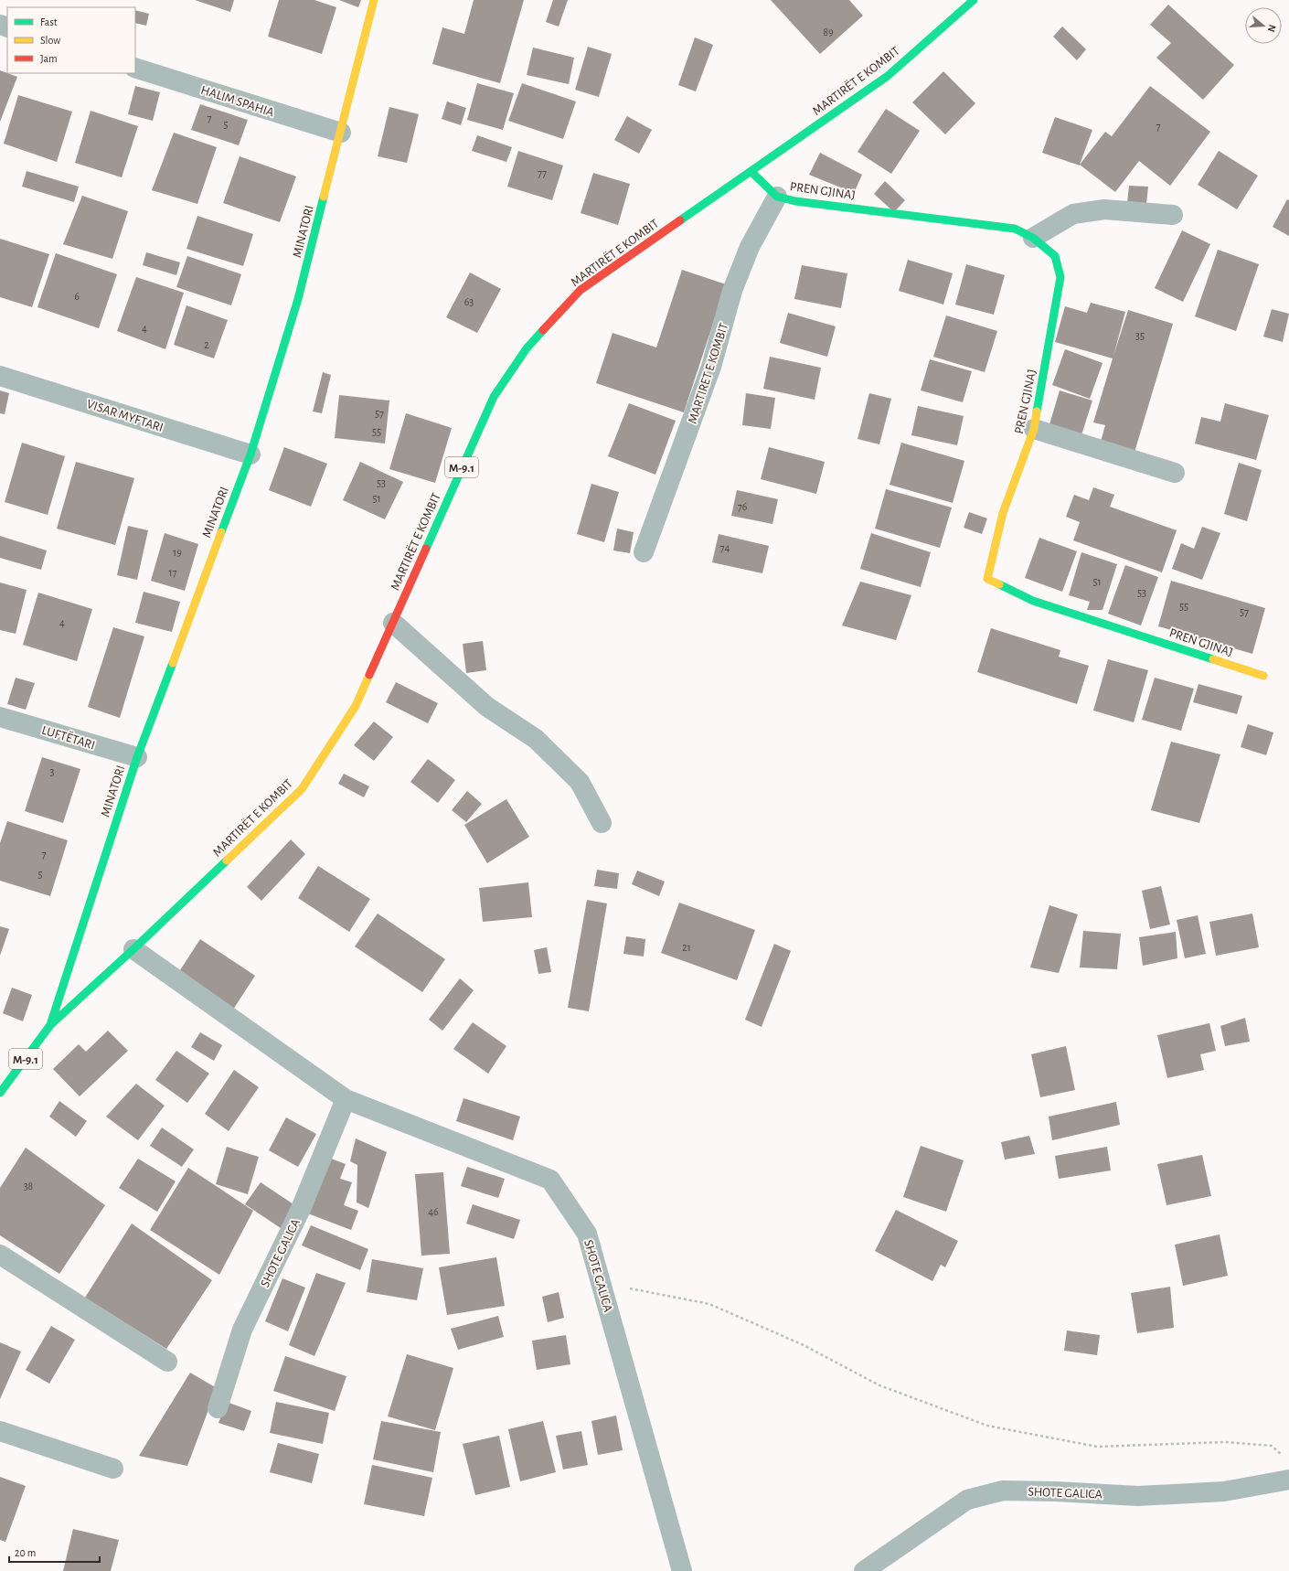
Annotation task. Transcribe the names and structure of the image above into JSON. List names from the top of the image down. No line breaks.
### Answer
{"streets":{"street":["MARTIRËT E KOMBIT","HALIM SPAHIA","PREN GJINAJ","MINATORI","MARTIRET E KOMBIT","VISAR MYFTARI","M-9.1","LUFTËTARI","SHOTE GALICA"]},"crossings":[["MARTIRËT E KOMBIT","PREN GJINAJ"],["MARTIRËT E KOMBIT","MINATORI"],["MARTIRËT E KOMBIT","SHOTE GALICA"],["HALIM SPAHIA","MINATORI"],["PREN GJINAJ","MARTIRET E KOMBIT"],["MINATORI","VISAR MYFTARI"],["MINATORI","LUFTËTARI"]],"house_numbers":["89","7","5","7","77","6","63","4","35","2","57","55","53","51","76","74","19","17","51","53","55","57","4","3","7","5","21","38","46"],"legend":["Fast","Slow","Jam"],"scale_bar":"20 m","north":"right"}
